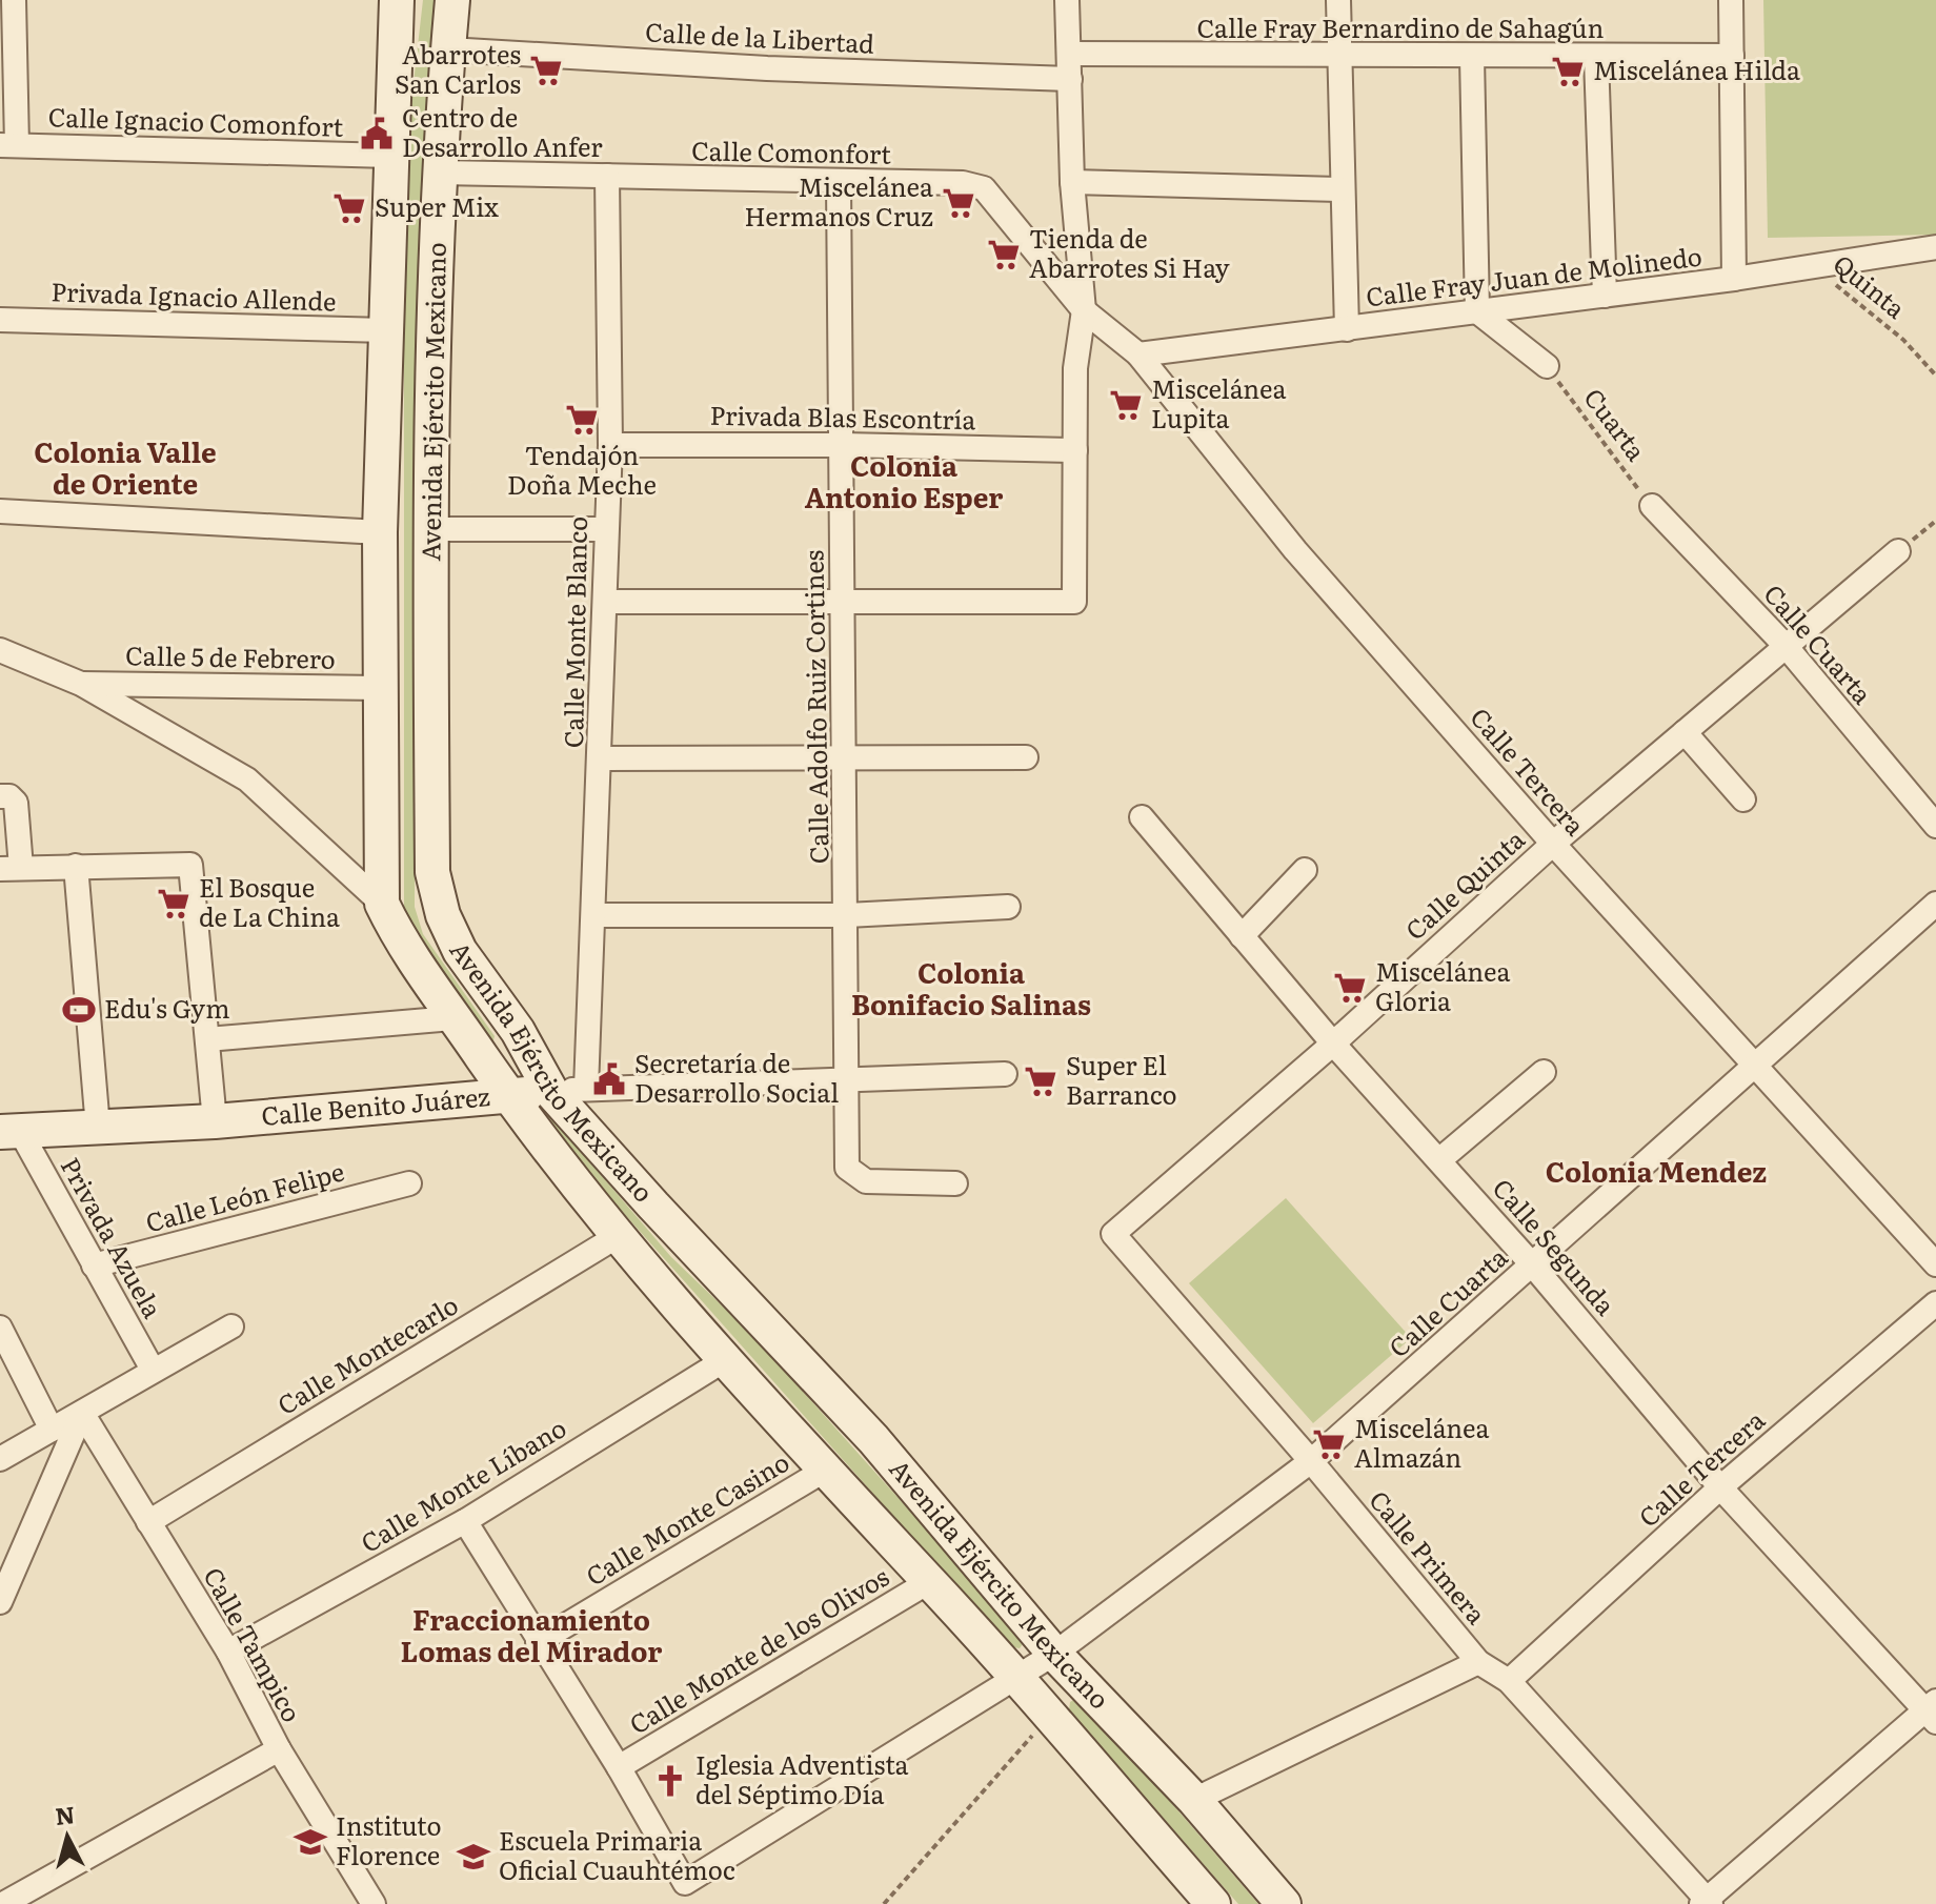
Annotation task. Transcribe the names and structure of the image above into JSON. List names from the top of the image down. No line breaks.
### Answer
{"streets":{"main road":["Avenida Ejército Mexicano","Calle Benito Juárez"],"street":["Calle Fray Bernardino de Sahagún","Calle de la Libertad","Calle Ignacio Comonfort","Calle Comonfort","Calle Fray Juan de Molinedo","Privada Ignacio Allende","Privada Blas Escontría","Calle Monte Blanco","Calle Cuarta","Calle 5 de Febrero","Calle Adolfo Ruiz Cortines","Calle Tercera","Calle Quinta","Calle León Felipe","Privada Azuela","Calle Segunda","Calle Montecarlo","Calle Monte Líbano","Calle Monte Casino","Calle Primera","Calle Tampico","Calle Monte de los Olivos"],"path":["Quinta","Cuarta"]},"crossings":[["Calle de la Libertad","Avenida Ejército Mexicano"],["Calle Ignacio Comonfort","Avenida Ejército Mexicano"],["Calle Comonfort","Avenida Ejército Mexicano"],["Calle Comonfort","Calle Monte Blanco"],["Calle Comonfort","Calle Adolfo Ruiz Cortines"],["Calle Comonfort","Calle Tercera"],["Calle Fray Juan de Molinedo","Quinta"],["Calle Fray Juan de Molinedo","Calle Tercera"],["Privada Ignacio Allende","Avenida Ejército Mexicano"],["Avenida Ejército Mexicano","Calle Cuarta"],["Avenida Ejército Mexicano","Calle 5 de Febrero"],["Avenida Ejército Mexicano","Calle Benito Juárez"],["Avenida Ejército Mexicano","Calle Montecarlo"],["Avenida Ejército Mexicano","Calle Monte Líbano"],["Avenida Ejército Mexicano","Calle Monte Casino"],["Avenida Ejército Mexicano","Calle Monte de los Olivos"],["Privada Blas Escontría","Calle Monte Blanco"],["Privada Blas Escontría","Calle Adolfo Ruiz Cortines"],["Cuarta","Calle Cuarta"],["Calle Monte Blanco","Calle Benito Juárez"],["Calle Cuarta","Calle Tercera"],["Calle Cuarta","Calle Quinta"],["Calle Cuarta","Calle Segunda"],["Calle Cuarta","Calle Primera"],["Calle Cuarta","Calle Monte de los Olivos"],["Calle Adolfo Ruiz Cortines","Calle Benito Juárez"],["Calle Tercera","Calle Quinta"],["Calle Tercera","Calle Segunda"],["Calle Tercera","Calle Primera"],["Calle Quinta","Calle Segunda"],["Calle Quinta","Calle Primera"],["Calle Benito Juárez","Privada Azuela"],["Calle León Felipe","Privada Azuela"],["Calle Segunda","Calle Primera"],["Calle Montecarlo","Calle Tampico"],["Calle Monte Líbano","Calle Tampico"]],"districts":["Colonia Valle de Oriente","Colonia Antonio Esper","Colonia Bonifacio Salinas","Colonia Mendez","Fraccionamiento Lomas del Mirador"],"places":{"supermarket":["Abarrotes San Carlos","Miscelánea Hilda","Miscelánea Hermanos Cruz","Super Mix","Tienda de Abarrotes Si Hay","Miscelánea Lupita","Tendajón Doña Meche","El Bosque de La China","Miscelánea Gloria","Super El Barranco","Miscelánea Almazán"],"public building":["Centro de Desarrollo Anfer","Secretaría de Desarrollo Social"],"sports":["Edu's Gym"],"church":["Iglesia Adventista del Séptimo Día"],"school or university":["Instituto Florence","Escuela Primaria Oficial Cuauhtémoc"]},"north":"top"}
